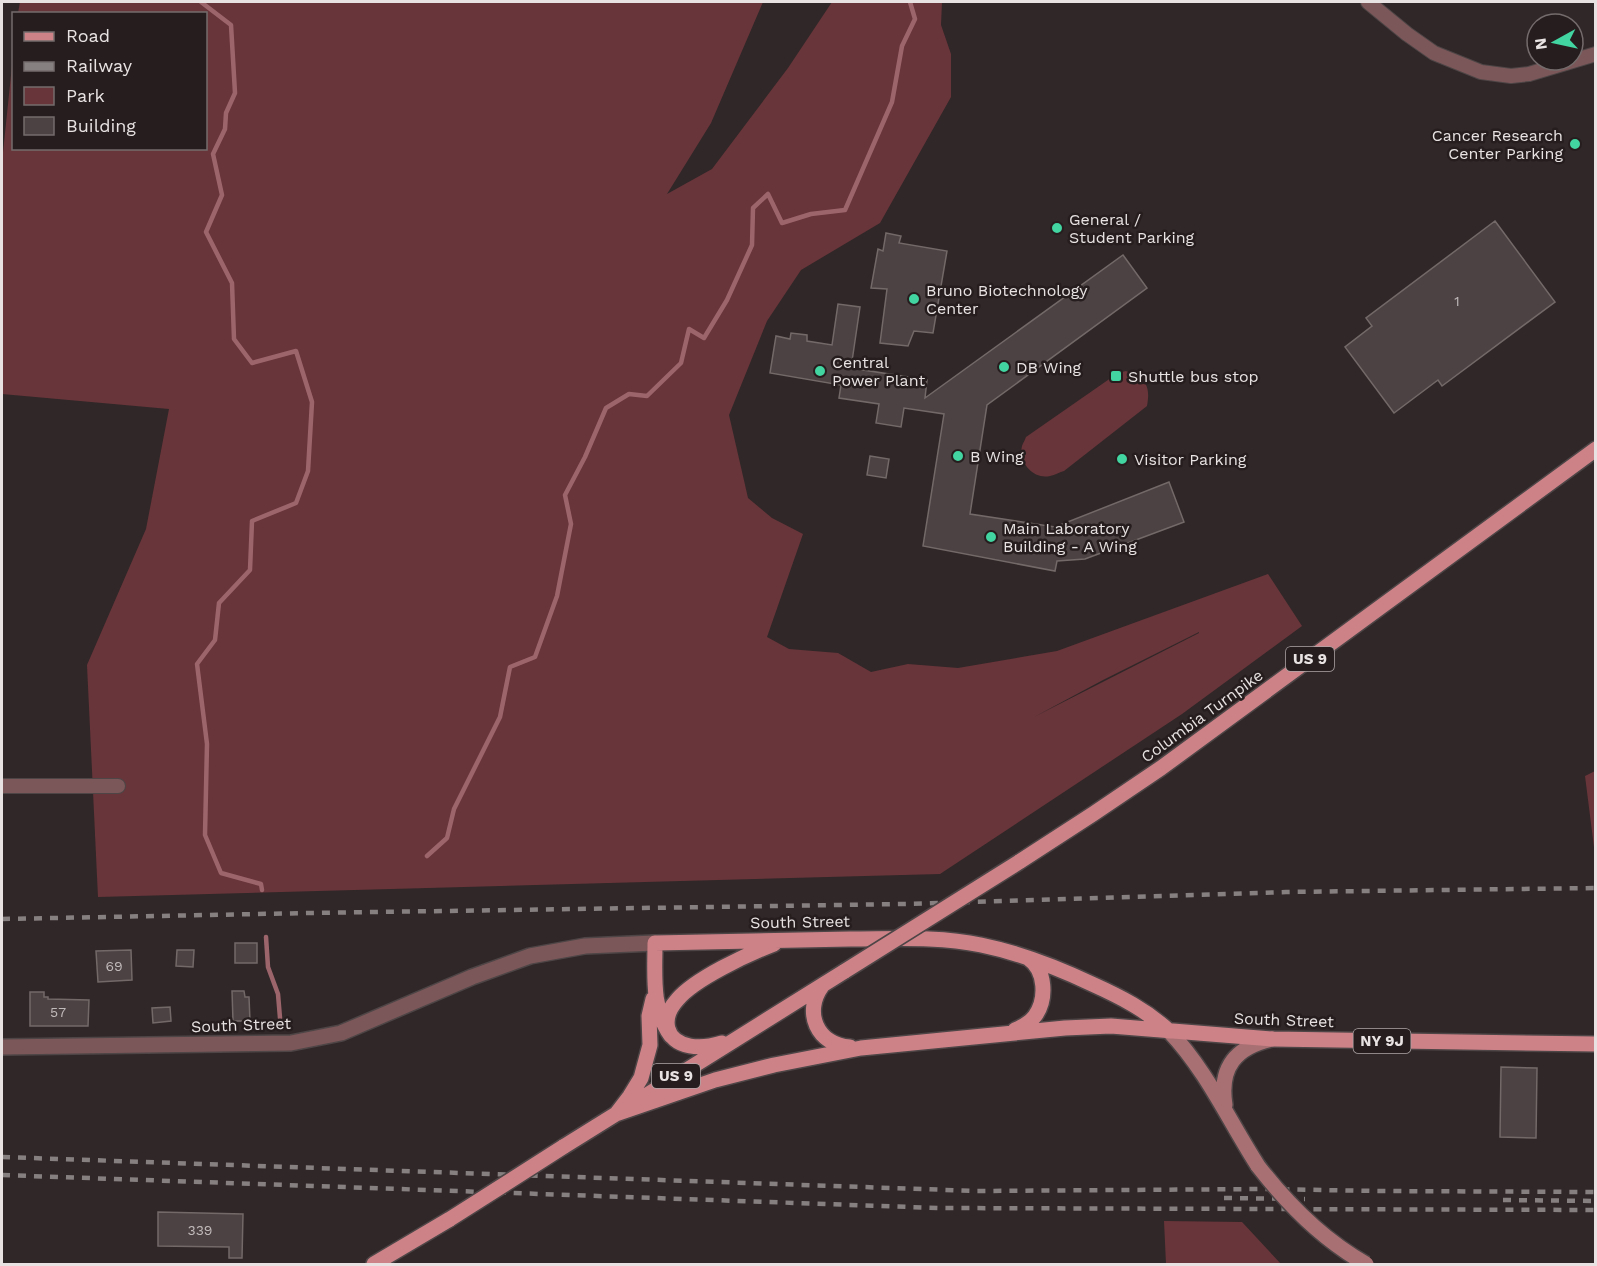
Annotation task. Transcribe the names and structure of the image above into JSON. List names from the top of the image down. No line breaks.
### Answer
{"streets":{"main road":["US 9","Columbia Turnpike","South Street","NY 9J"]},"crossings":[["US 9","Columbia Turnpike"]],"places":{"other":["Cancer Research Center Parking","General / Student Parking","Bruno Biotechnology Center","DB Wing","Central Power Plant","B Wing","Visitor Parking","Main Laboratory Building - A Wing"],"transit":["Shuttle bus stop"]},"house_numbers":["1","69","57","339"],"legend":["Road","Railway","Park","Building"],"north":"left"}
